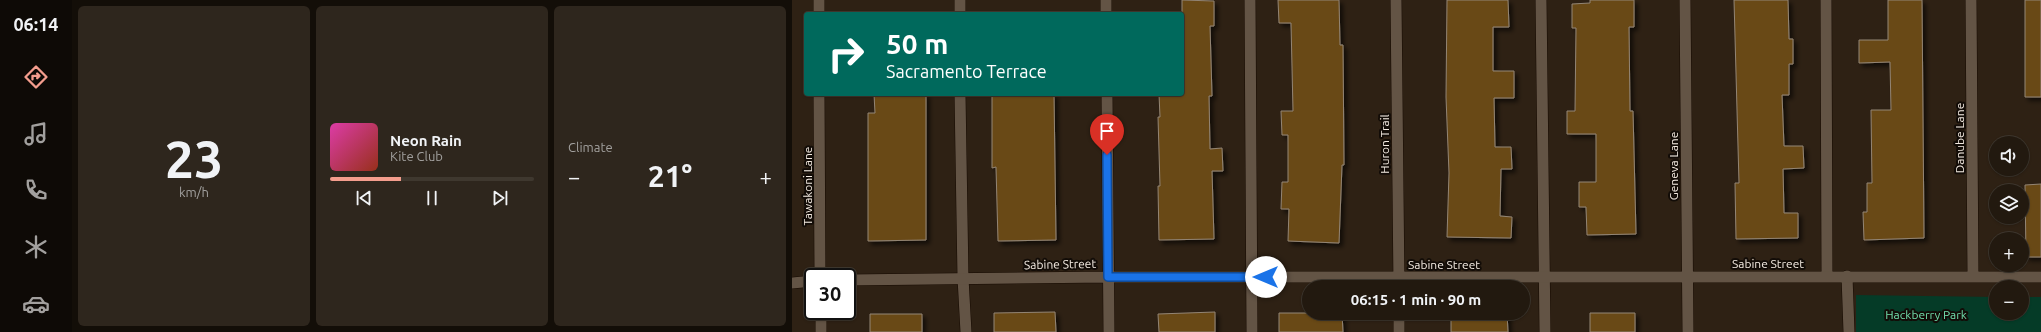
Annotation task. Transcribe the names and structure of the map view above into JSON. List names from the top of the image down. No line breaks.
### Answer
{"streets":{"street":["Danube Lane","Huron Trail","Geneva Lane","Tawakoni Lane","Sabine Street"]},"crossings":[["Danube Lane","Sabine Street"],["Geneva Lane","Sabine Street"]],"parks":["Hackberry Park"],"page":{"tabs":"06:14","tile":[["23","km/h"],"Climate"],"turn":["50 m","Sacramento Terrace"],"song":["Neon Rain","Kite Club"],"map_buttons":["+","−"],"heat":["−","21°","+"],"limit":"30","trip":"06:15 · 1 min · 90 m"}}
